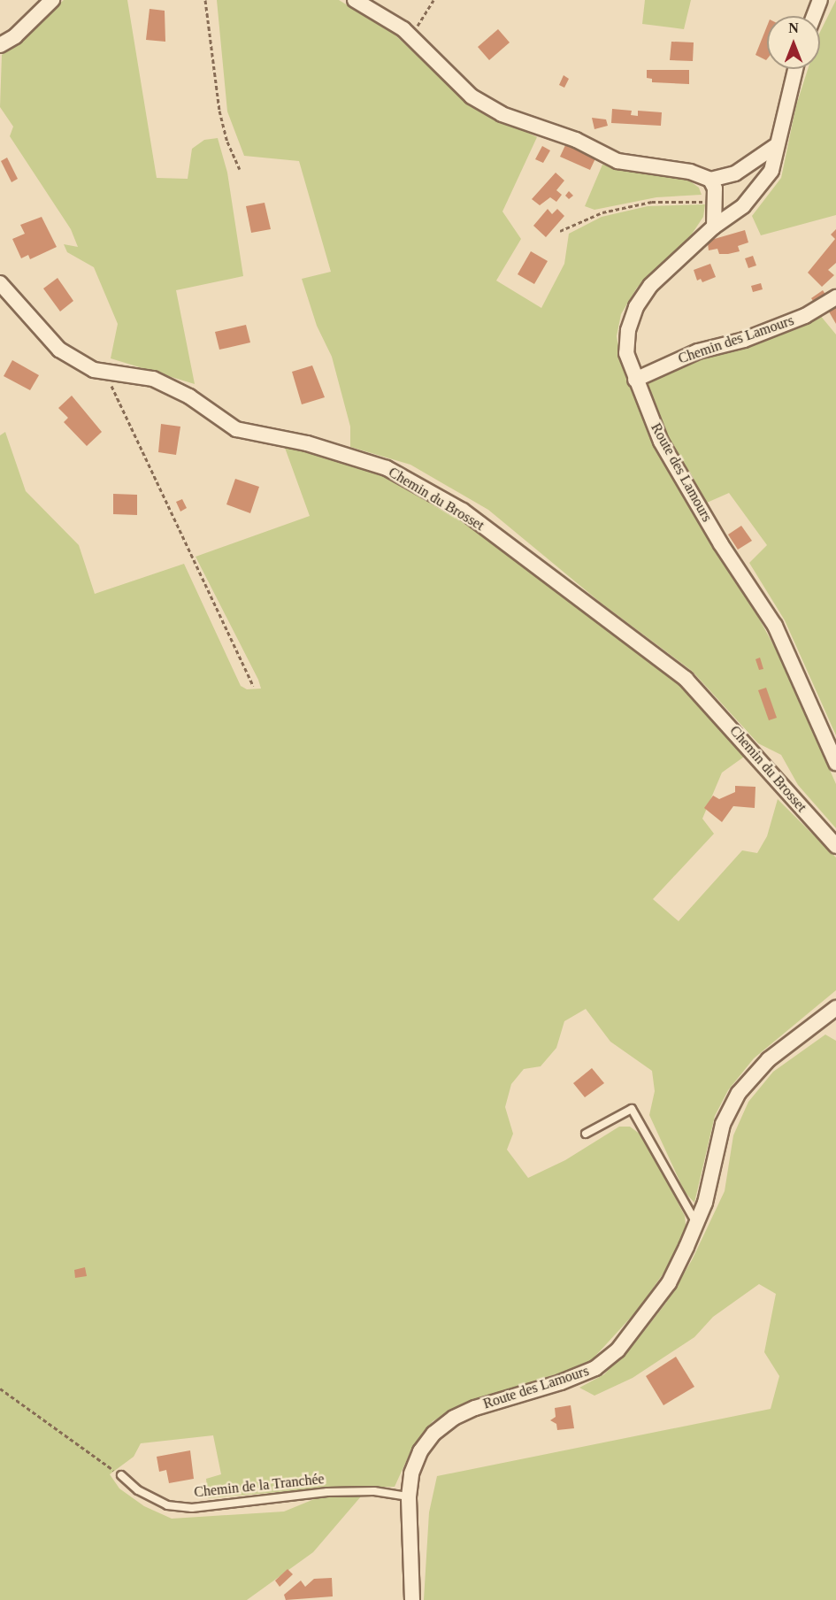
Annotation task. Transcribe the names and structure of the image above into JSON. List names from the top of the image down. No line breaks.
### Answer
{"streets":{"street":["Chemin des Lamours","Route des Lamours","Chemin du Brosset"],"lane":["Chemin de la Tranchée"]},"crossings":[["Chemin des Lamours","Route des Lamours"],["Route des Lamours","Chemin de la Tranchée"]],"north":"top"}
